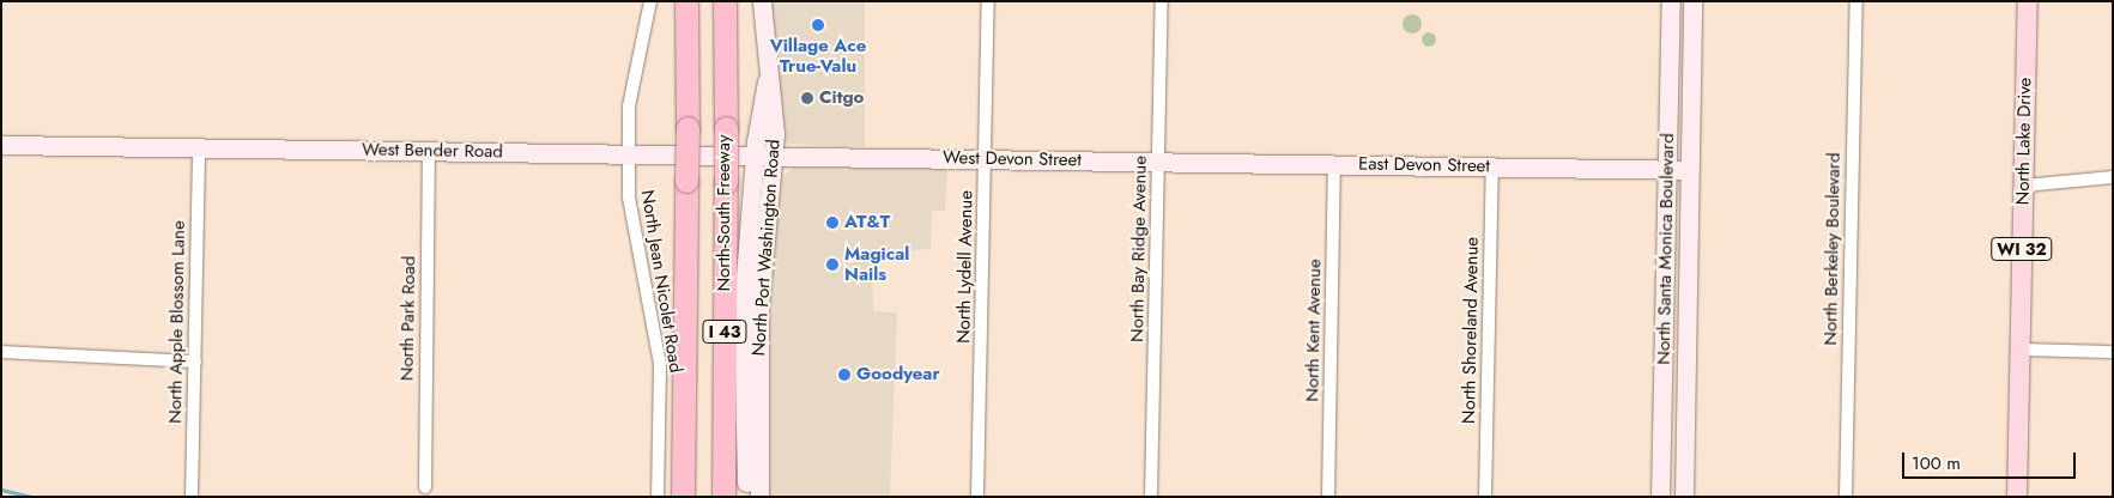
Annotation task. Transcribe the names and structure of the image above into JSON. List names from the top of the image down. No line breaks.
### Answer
{"streets":{"highway":["North-South Freeway","I 43"],"main road":["North Lake Drive","WI 32"],"street":["West Bender Road","West Devon Street","East Devon Street","North Port Washington Road","North Bay Ridge Avenue","North Santa Monica Boulevard","North Berkeley Boulevard","North Lydell Avenue","North Jean Nicolet Road","North Park Road","North Apple Blossom Lane","North Kent Avenue","North Shoreland Avenue"]},"crossings":[["West Bender Road","West Devon Street"],["West Bender Road","North Port Washington Road"],["West Bender Road","North Jean Nicolet Road"],["West Bender Road","North Park Road"],["West Bender Road","North Apple Blossom Lane"],["West Devon Street","East Devon Street"],["West Devon Street","North Bay Ridge Avenue"],["West Devon Street","North Lydell Avenue"],["East Devon Street","North Bay Ridge Avenue"],["East Devon Street","North Santa Monica Boulevard"],["East Devon Street","North Kent Avenue"],["East Devon Street","North Shoreland Avenue"]],"places":["Village Ace True-Valu","Citgo","AT&T","Magical Nails","Goodyear"],"scale_bar":"100 m"}
